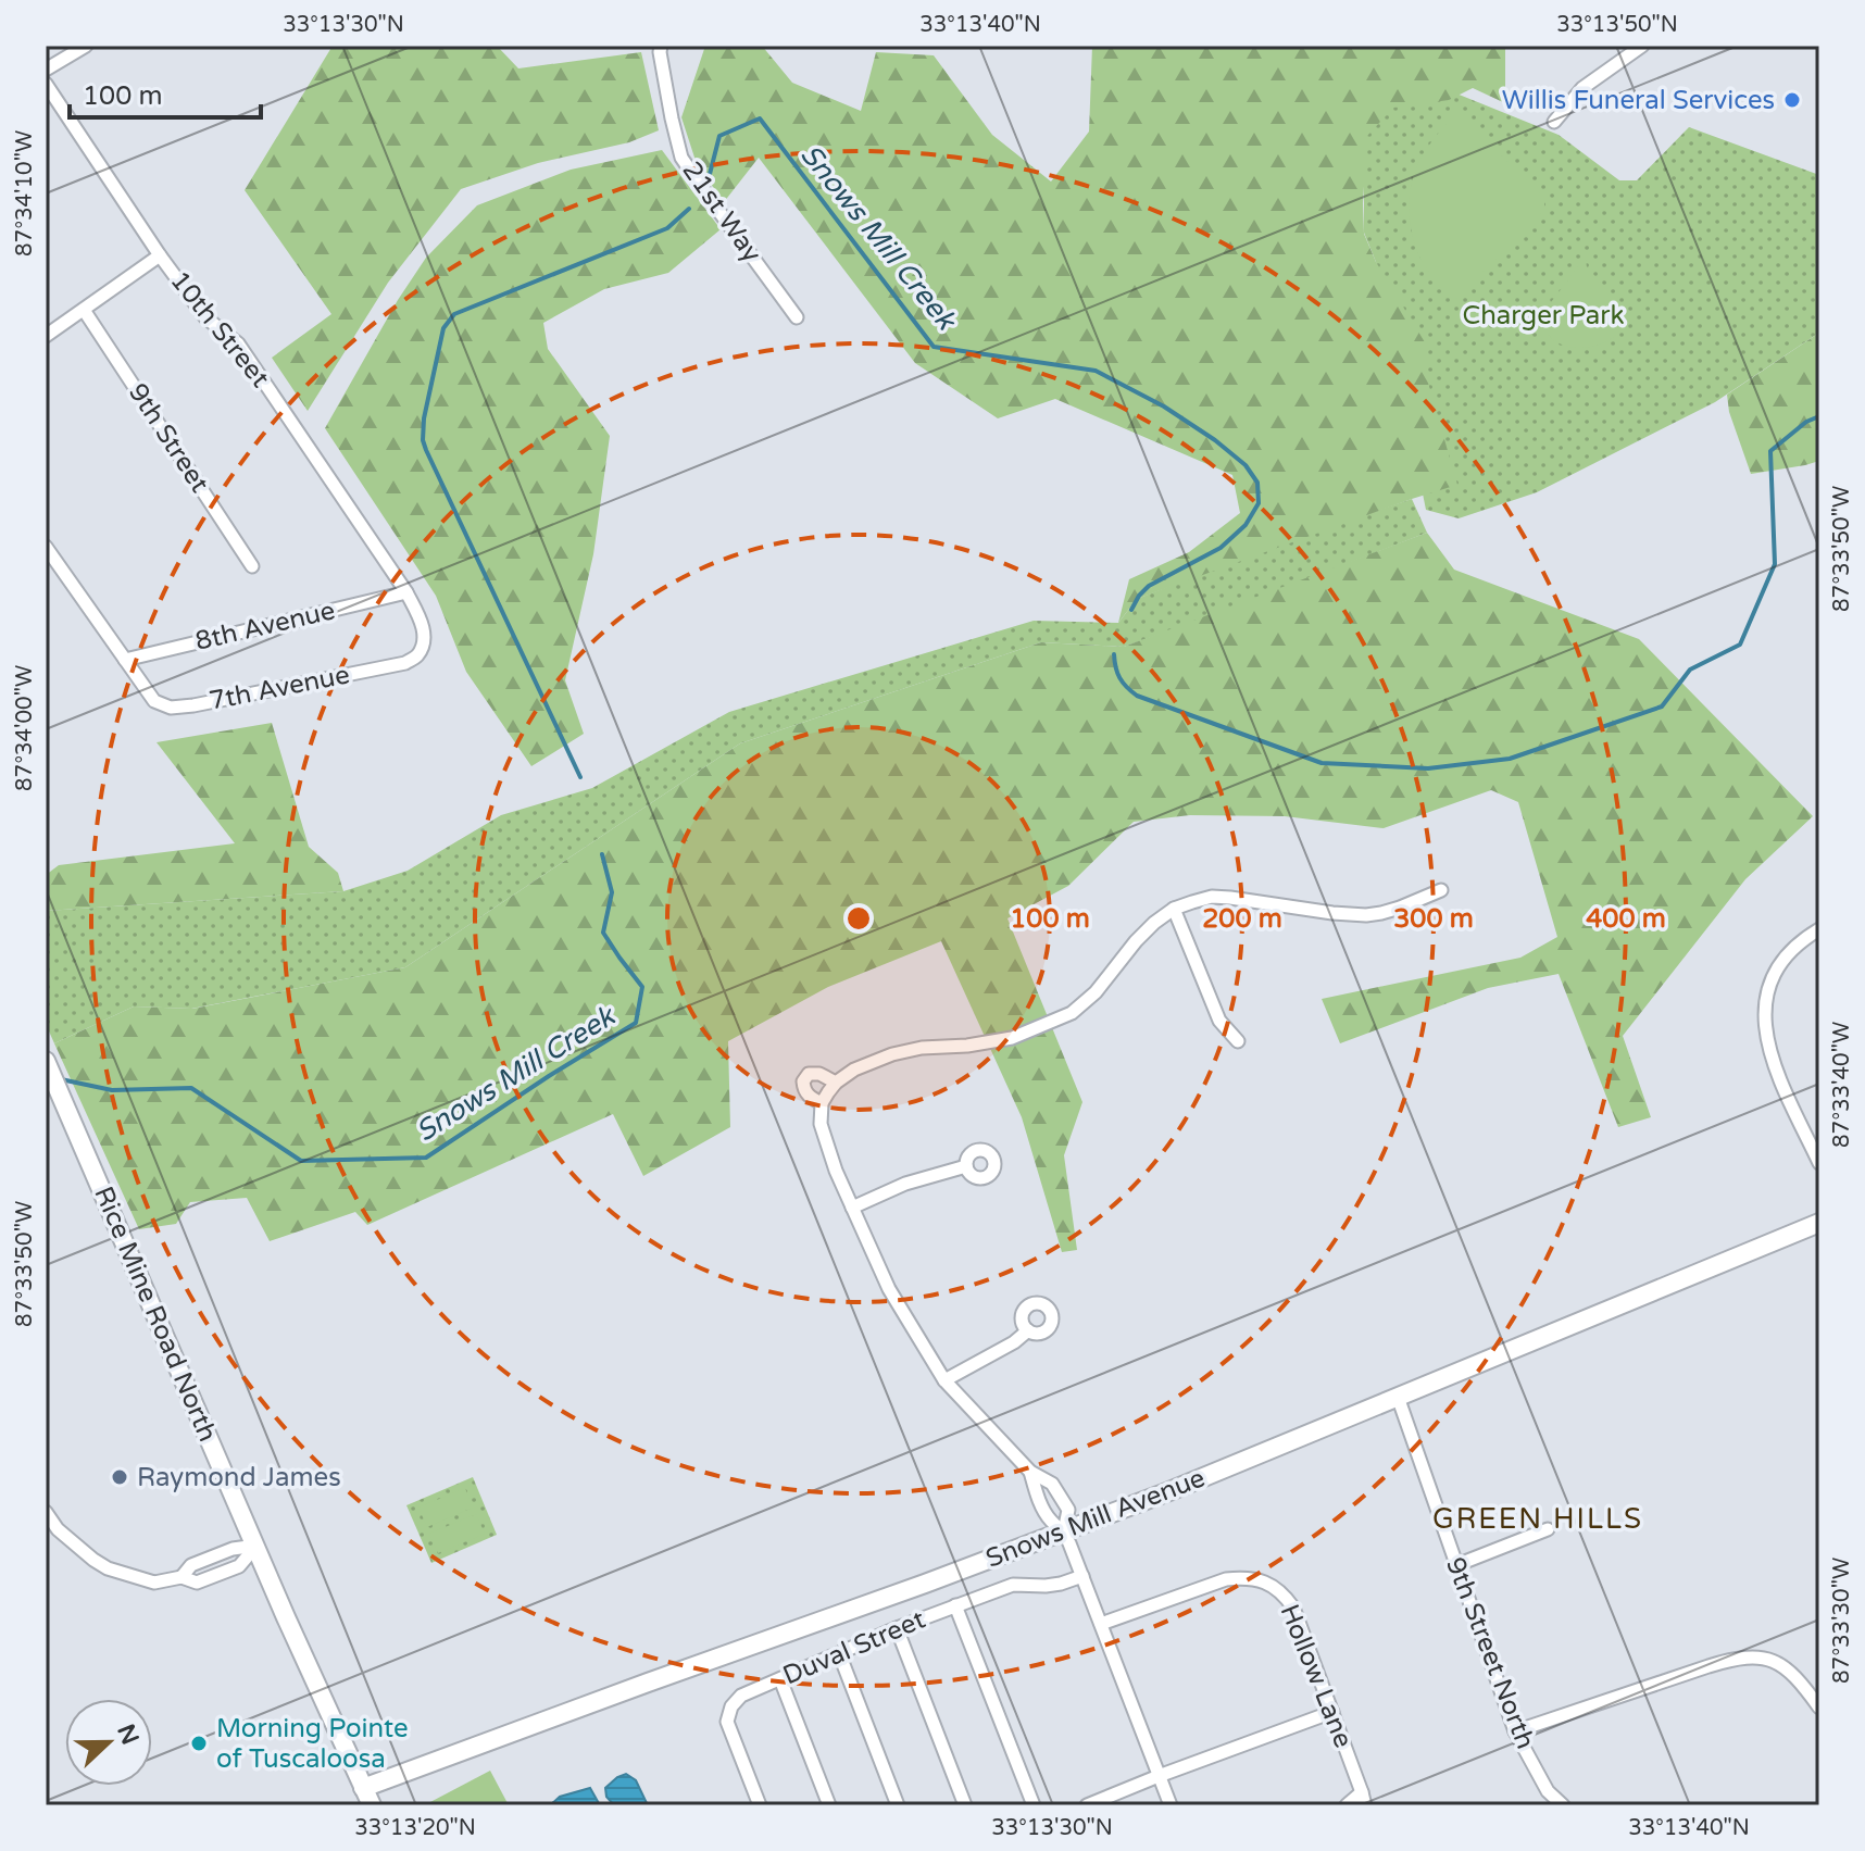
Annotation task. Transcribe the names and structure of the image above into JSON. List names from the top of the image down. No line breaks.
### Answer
{"streets":{"main road":["Rice Mine Road North","Snows Mill Avenue"],"street":["21st Way","10th Street","9th Street","8th Avenue","7th Avenue","Duval Street","9th Street North","Hollow Lane"]},"crossings":[["10th Street","8th Avenue"],["10th Street","7th Avenue"],["8th Avenue","7th Avenue"],["Rice Mine Road North","Snows Mill Avenue"],["Snows Mill Avenue","9th Street North"]],"districts":["GREEN HILLS"],"water":["Snows Mill Creek"],"parks":["Charger Park"],"places":["Willis Funeral Services","Raymond James","Morning Pointe of Tuscaloosa"],"scale_bar":"100 m","north":"right","coordinates":["33°13'30\"N","33°13'40\"N","33°13'50\"N","87°34'10\"W","87°33'50\"W","87°34'00\"W","87°33'40\"W","87°33'30\"W","33°13'20\"N"],"rings":["100 m","200 m","300 m","400 m"]}
